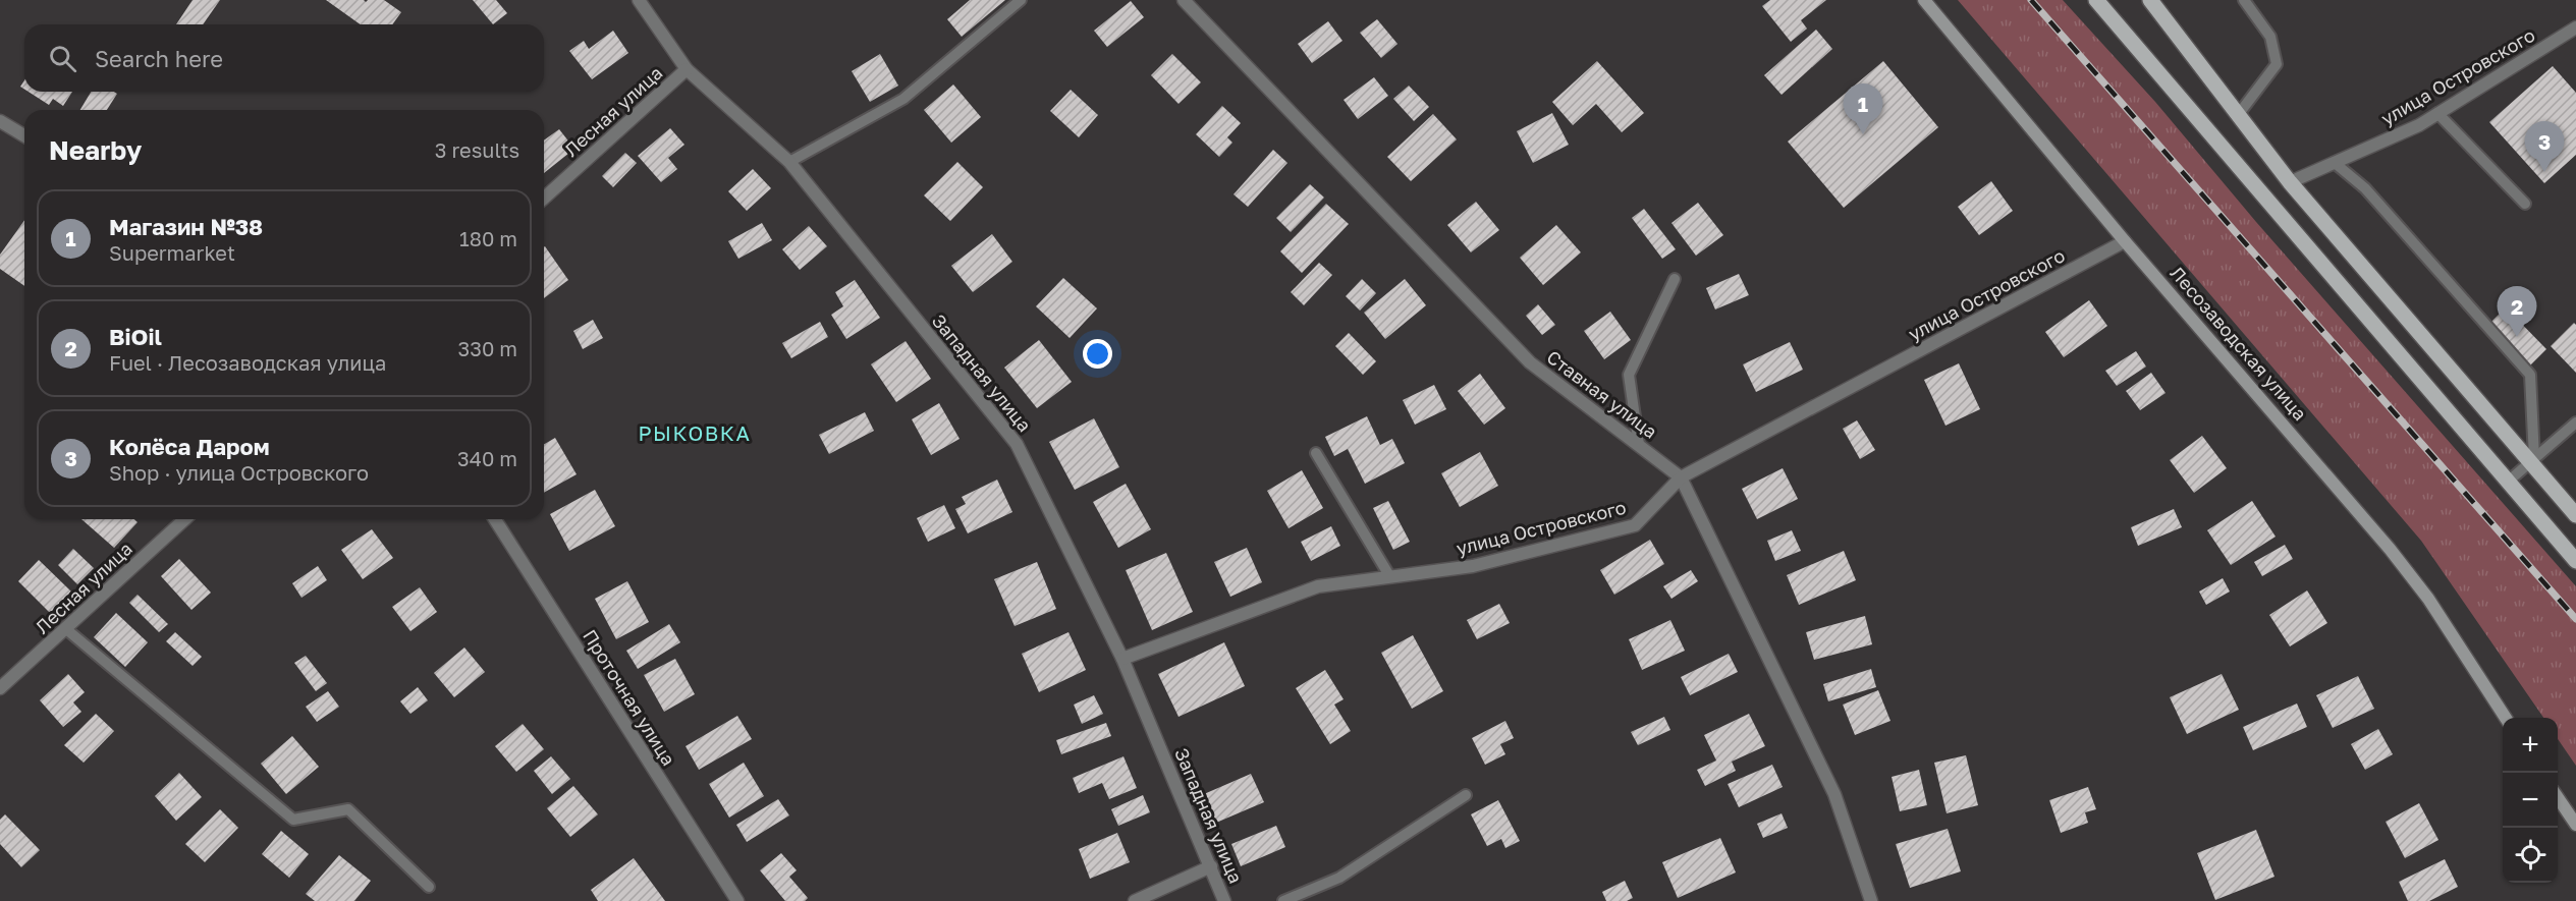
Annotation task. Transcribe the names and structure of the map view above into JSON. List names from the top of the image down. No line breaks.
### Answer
{"streets":{"street":["улица Островского","Лесная улица","Лесозаводская улица","Западная улица","Ставная улица","Проточная улица"]},"crossings":[["улица Островского","Лесозаводская улица"],["улица Островского","Западная улица"],["улица Островского","Ставная улица"],["Лесная улица","Западная улица"]],"districts":["РЫКОВКА"],"page":{"search":"Search here","pins":["1","3","2"],"heading":["Nearby","3 results"],"list":[{"mark":"1","name":"Магазин №38","note":"Supermarket","value":"180 m"},{"mark":"2","name":"BiOil","note":"Fuel · Лесозаводская улица","value":"330 m"},{"mark":"3","name":"Колёса Даром","note":"Shop · улица Островского","value":"340 m"}],"map_buttons":["+","−"]}}
